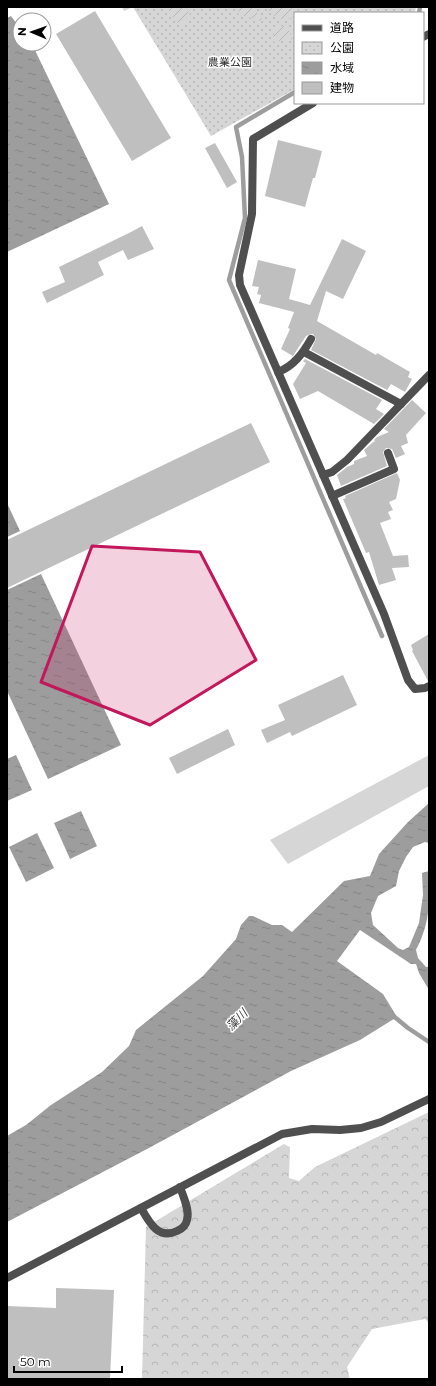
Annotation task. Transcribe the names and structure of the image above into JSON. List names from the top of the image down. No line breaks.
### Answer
{"water":["藻川"],"parks":["農業公園"],"legend":["道路","公園","水域","建物"],"scale_bar":"50 m","north":"left"}
